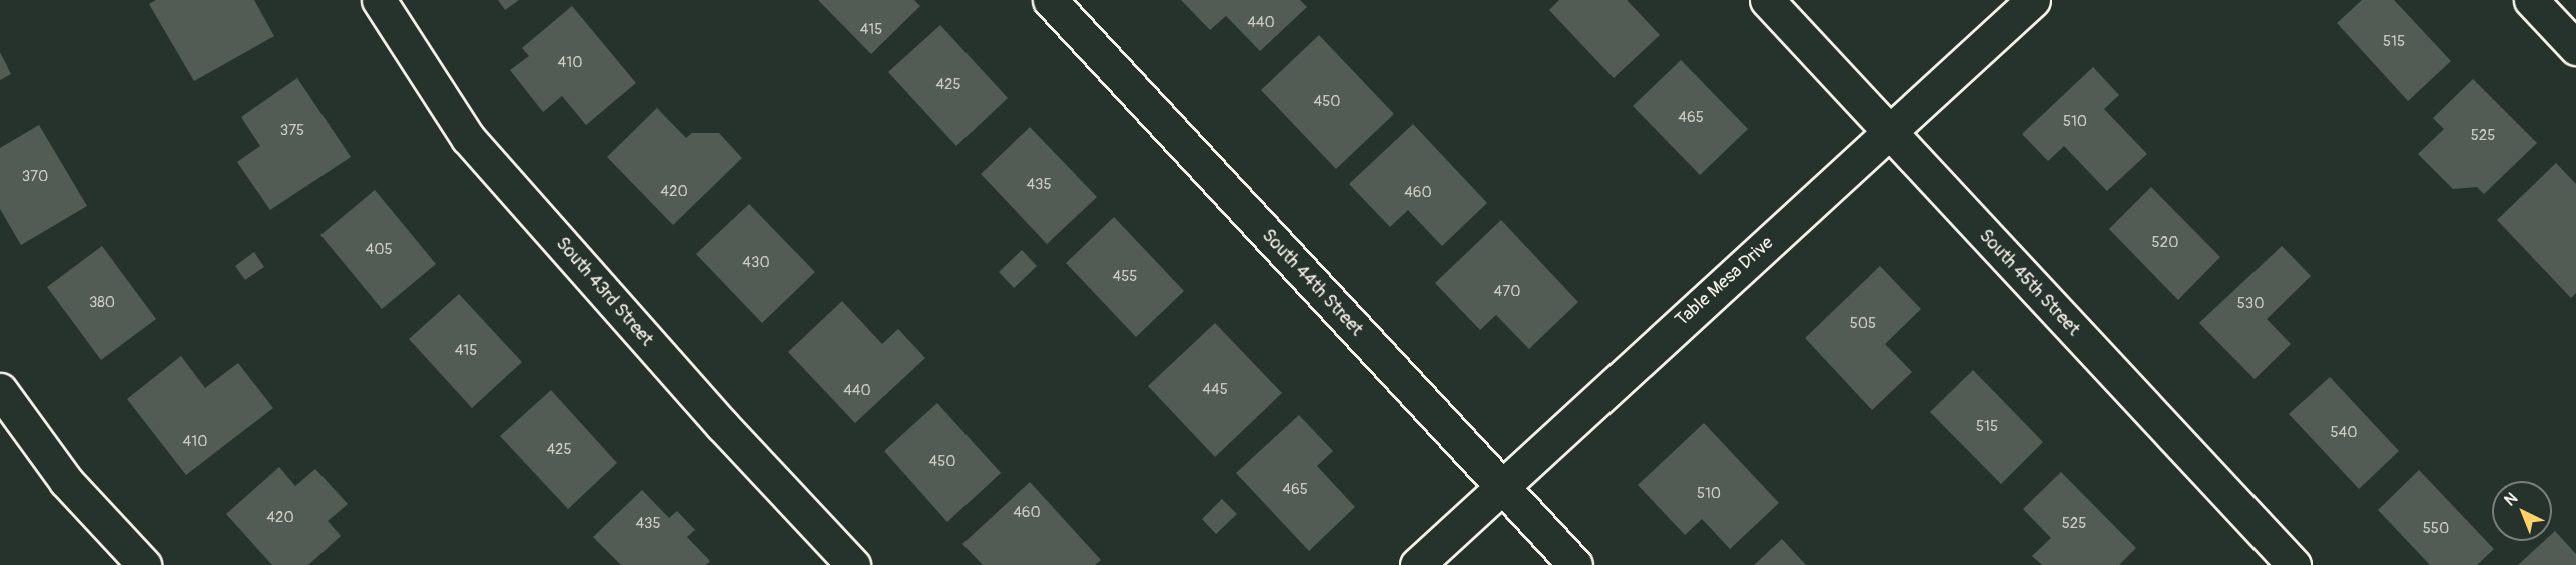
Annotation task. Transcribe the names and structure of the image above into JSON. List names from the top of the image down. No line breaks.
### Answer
{"streets":{"main road":["Table Mesa Drive","South 44th Street","South 45th Street","South 43rd Street"]},"crossings":[["Table Mesa Drive","South 44th Street"],["Table Mesa Drive","South 45th Street"]],"house_numbers":["440","415","515","410","425","450","465","510","375","525","370","435","420","460","520","405","430","455","470","380","530","505","415","445","440","515","540","410","425","450","465","510","460","420","435","525","550"],"north":"top left"}
